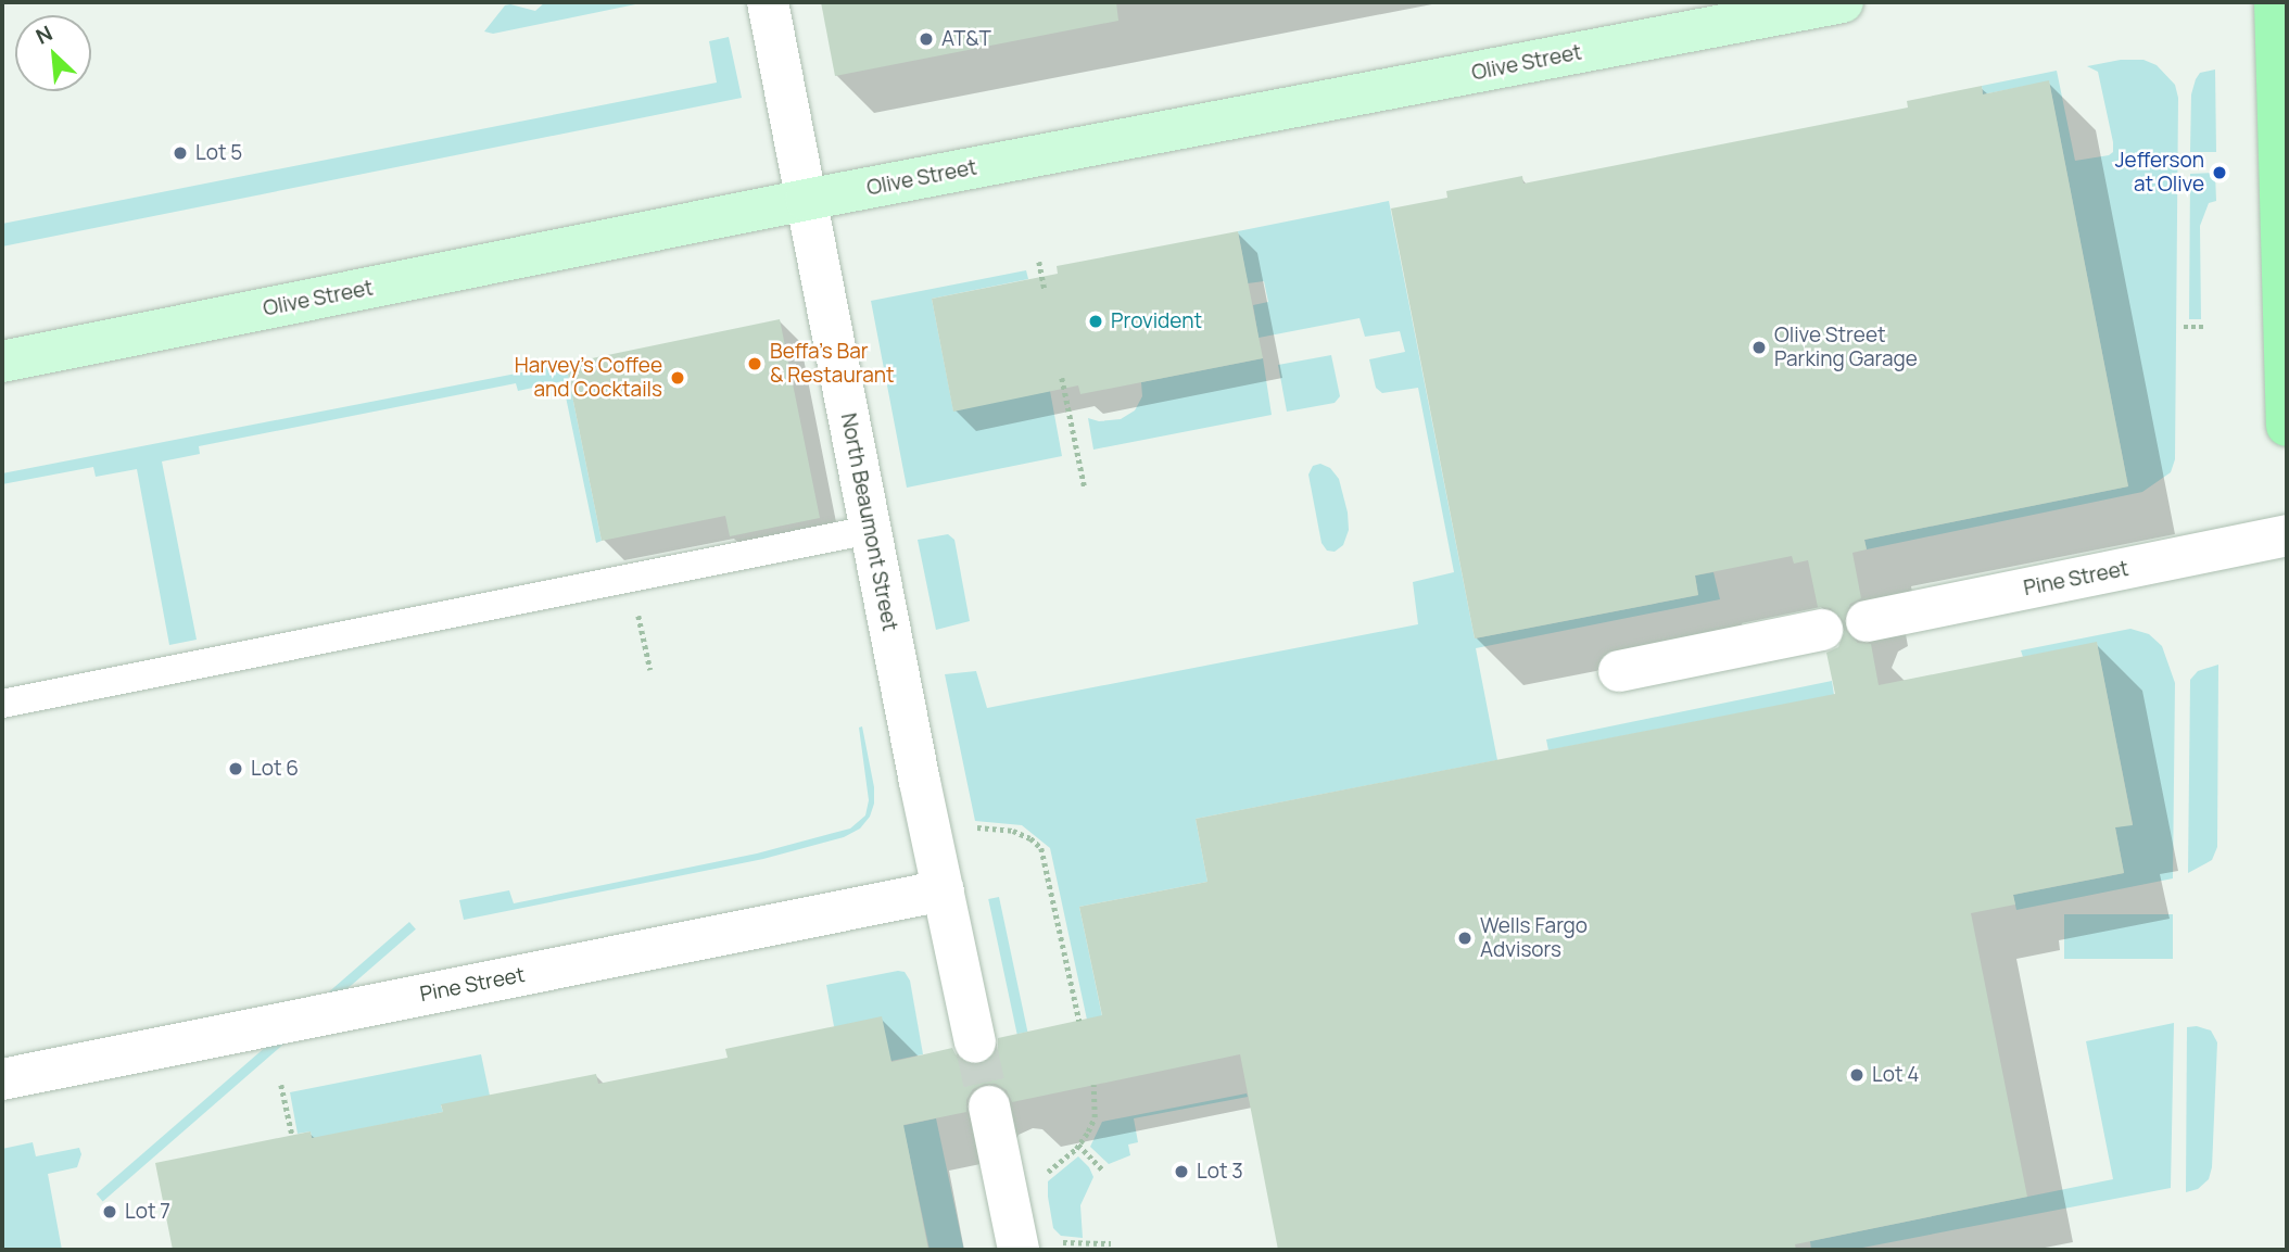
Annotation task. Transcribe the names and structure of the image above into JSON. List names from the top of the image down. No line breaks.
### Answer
{"streets":{"main road":["Olive Street"],"street":["North Beaumont Street","Pine Street"]},"crossings":[["Olive Street","North Beaumont Street"],["North Beaumont Street","Pine Street"]],"places":["AT&T","Lot 5","Jefferson at Olive","Provident","Olive Street Parking Garage","Beffa's Bar & Restaurant","Harvey's Coffee and Cocktails","Lot 6","Wells Fargo Advisors","Lot 4","Lot 3","Lot 7"],"north":"top left"}
